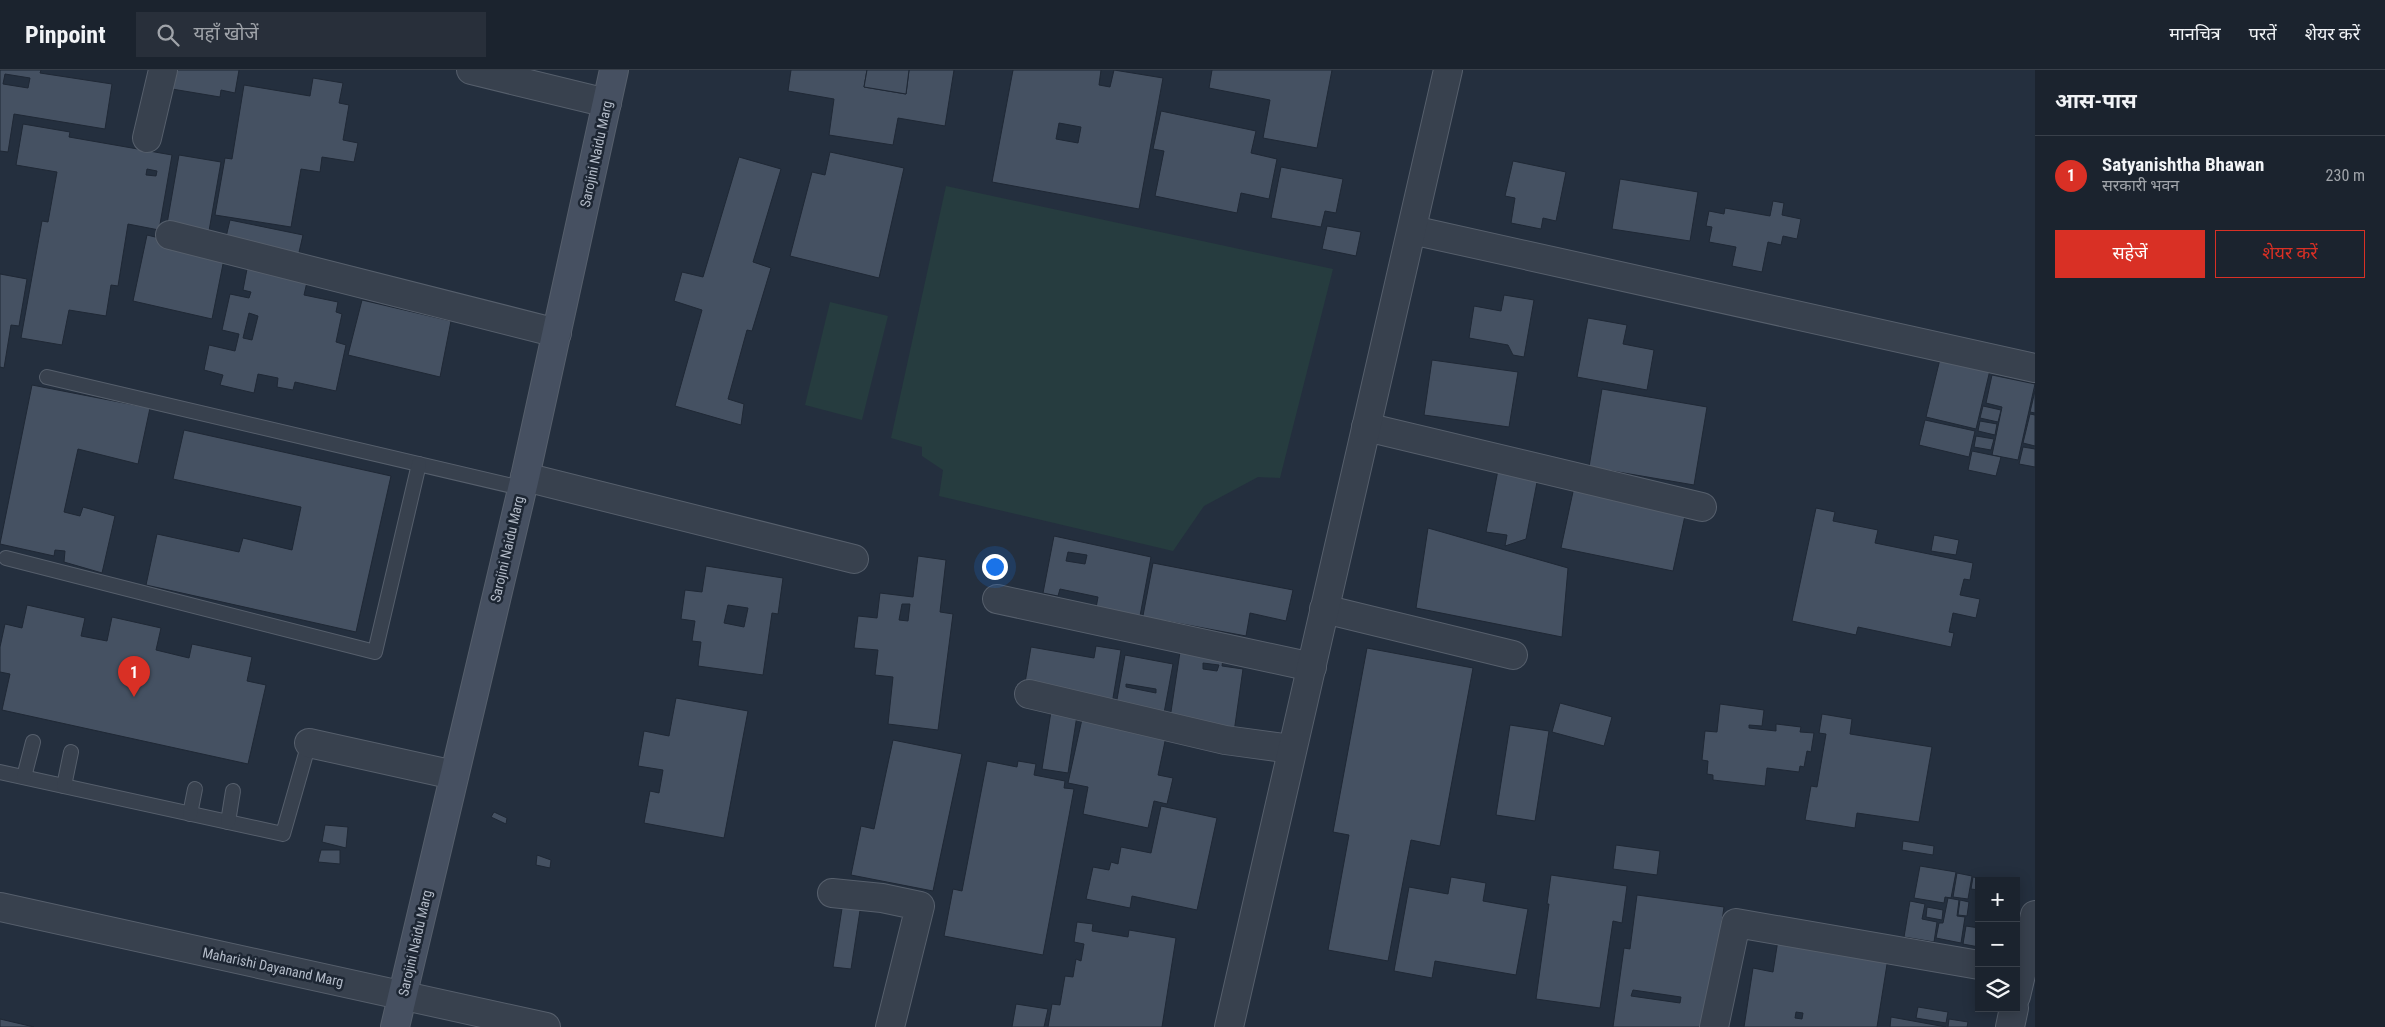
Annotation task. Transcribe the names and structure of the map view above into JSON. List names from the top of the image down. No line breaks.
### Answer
{"streets":{"main road":["Sarojini Naidu Marg"],"street":["Maharishi Dayanand Marg"]},"crossings":[["Sarojini Naidu Marg","Maharishi Dayanand Marg"]],"page":{"header":"Pinpoint","search":"यहाँ खोजें","nav":["मानचित्र","परतें","शेयर करें"],"heading":"आस-पास","list":[{"mark":"1","name":"Satyanishtha Bhawan","note":"सरकारी भवन","value":"230 m"}],"buttons":["सहेजें","शेयर करें"],"pins":"1","map_buttons":["+","−"]}}
